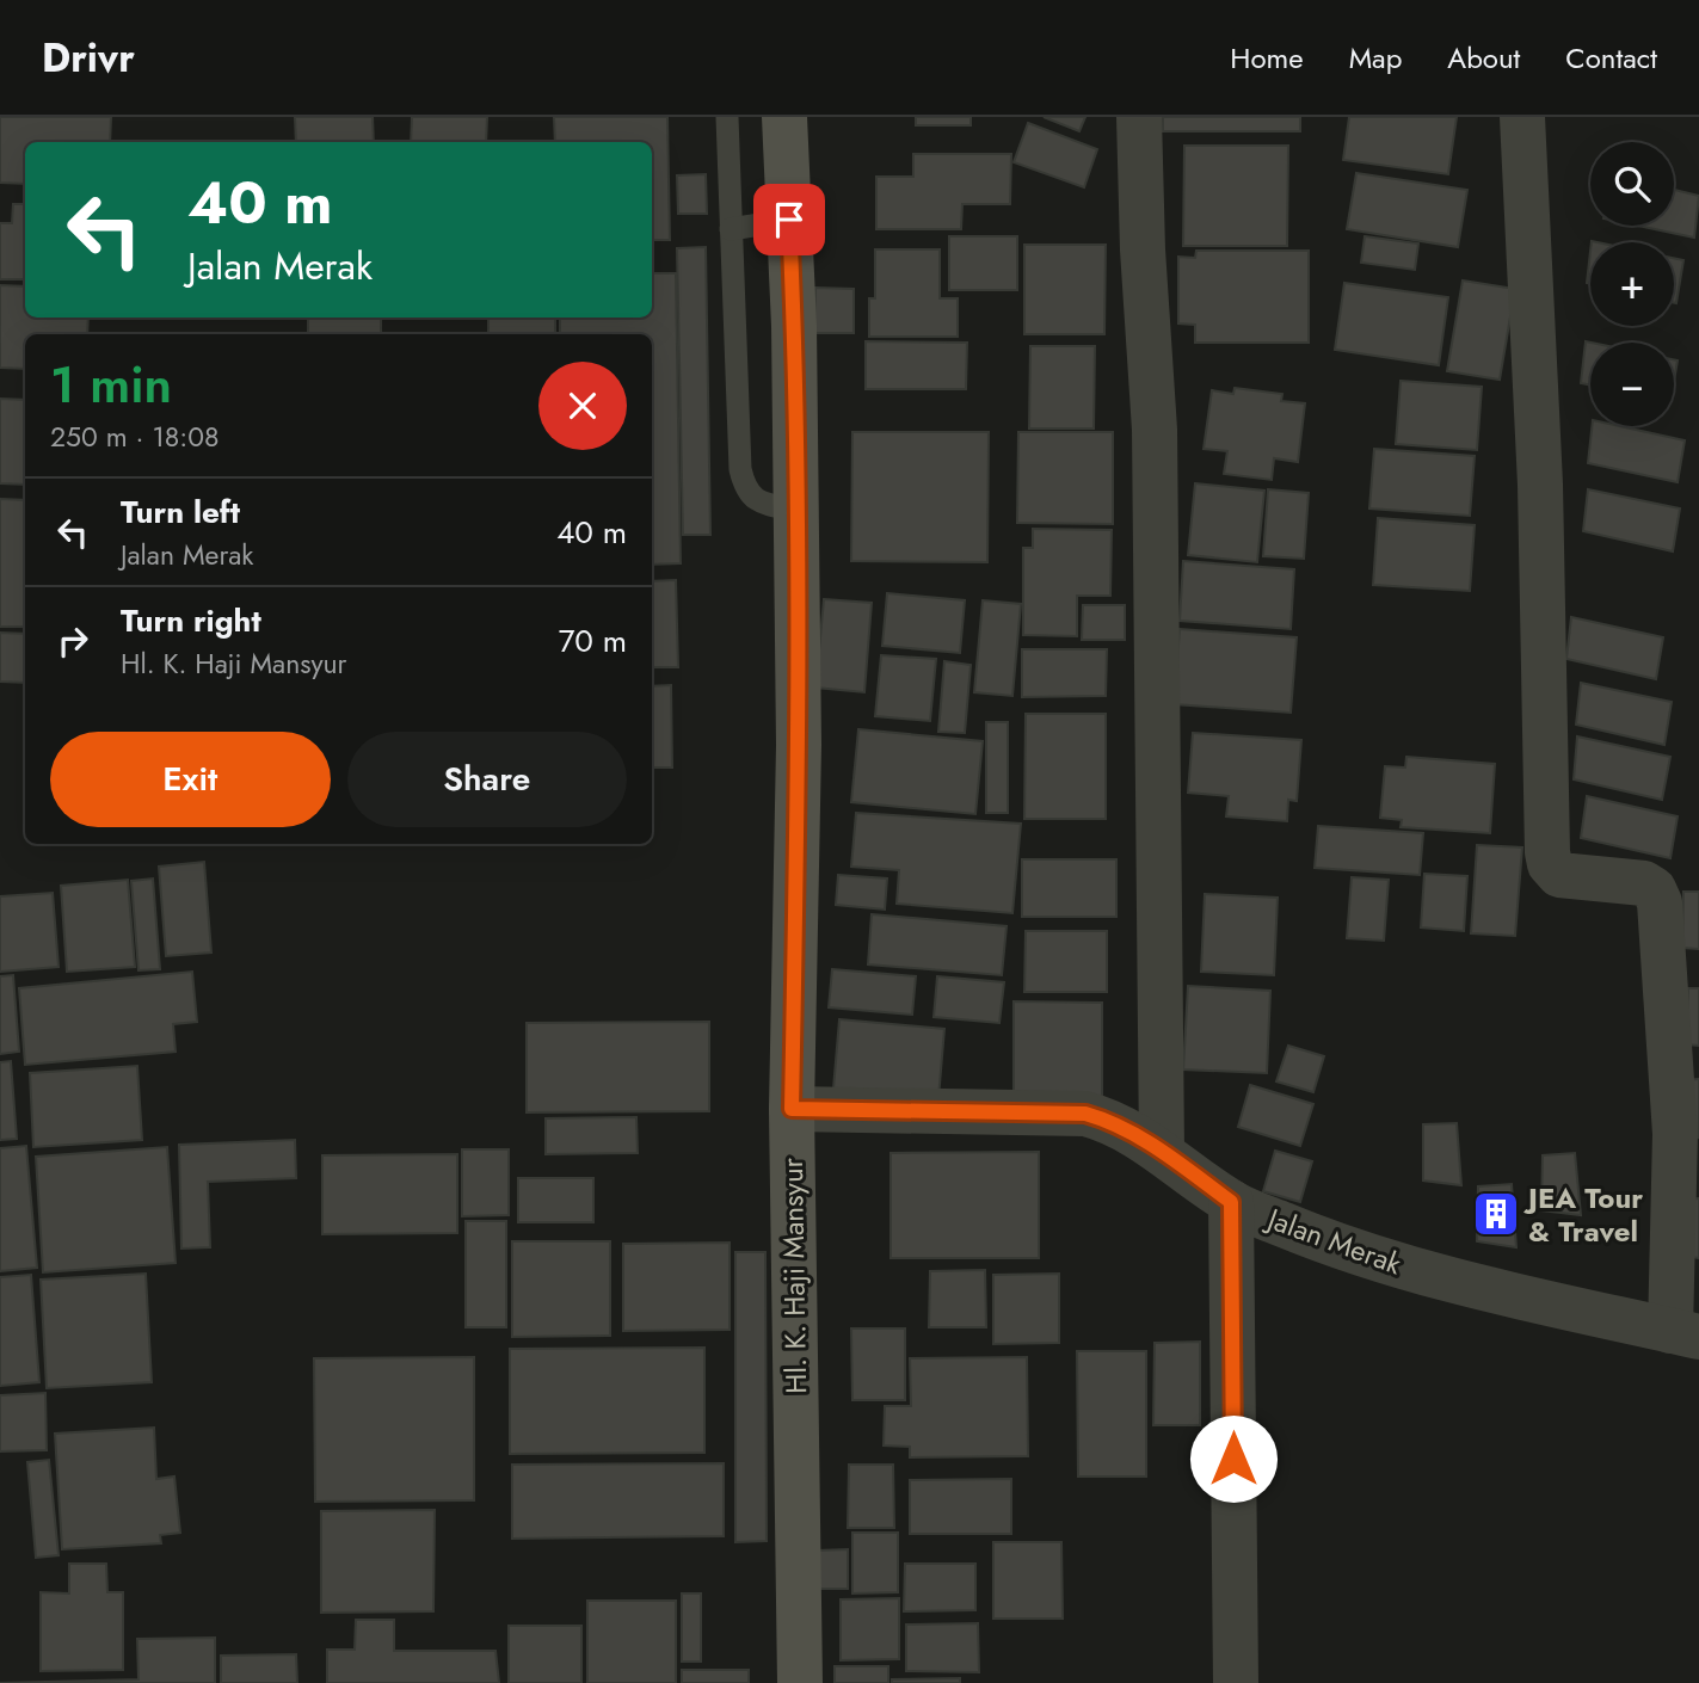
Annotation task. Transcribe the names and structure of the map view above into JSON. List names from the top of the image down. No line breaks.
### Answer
{"streets":{"street":["Jalan Merak","Hl. K. Haji Mansyur"]},"crossings":[["Jalan Merak","Hl. K. Haji Mansyur"]],"places":{"building":["JEA Tour & Travel"]},"page":{"header":"Drivr","nav":["Home","Map","About","Contact"],"map_buttons":["+","−"],"turn":["40 m","Jalan Merak"],"heading":["1 min","250 m · 18:08"],"list":[{"name":"Turn left","note":"Jalan Merak","value":"40 m"},{"name":"Turn right","note":"Hl. K. Haji Mansyur","value":"70 m"}],"buttons":["Exit","Share"]}}
